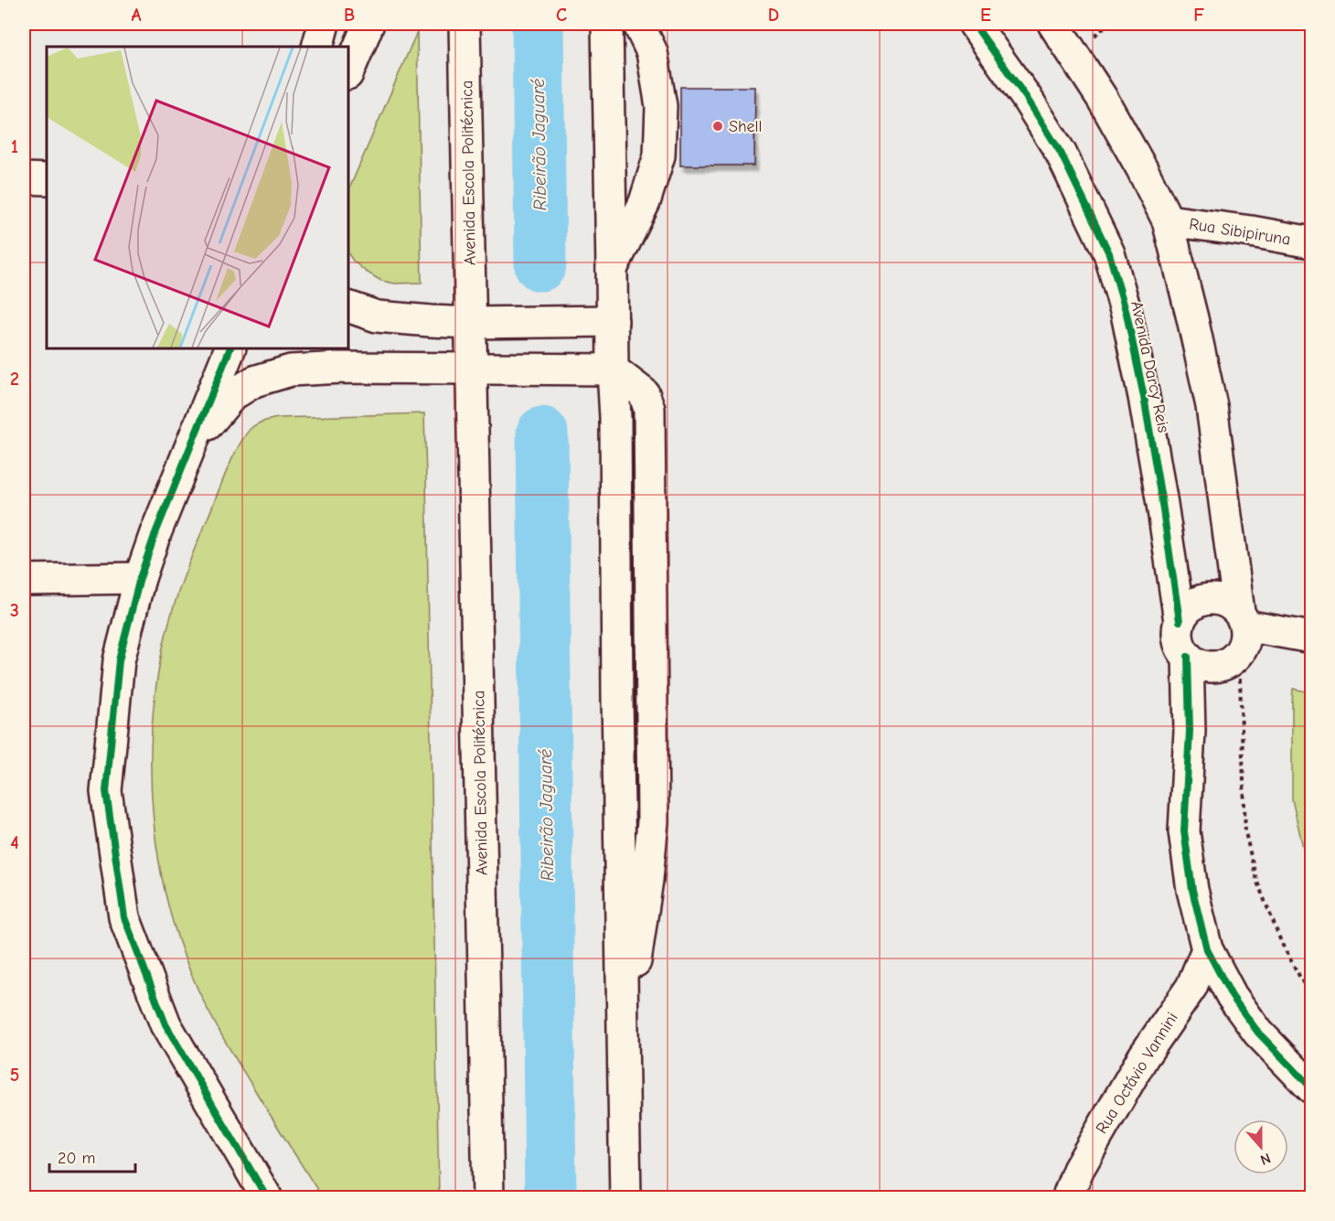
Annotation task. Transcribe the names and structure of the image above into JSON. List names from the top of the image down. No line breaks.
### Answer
{"streets":{"main road":["Avenida Escola Politécnica","Rua Sibipiruna","Avenida Darcy Reis","Rua Octávio Vannini"]},"water":["Ribeirão Jaguaré"],"places":["Shell"],"scale_bar":"20 m","north":"bottom","grid":{"columns":["A","B","C","D","E","F"],"rows":["1","2","3","4","5"]}}
